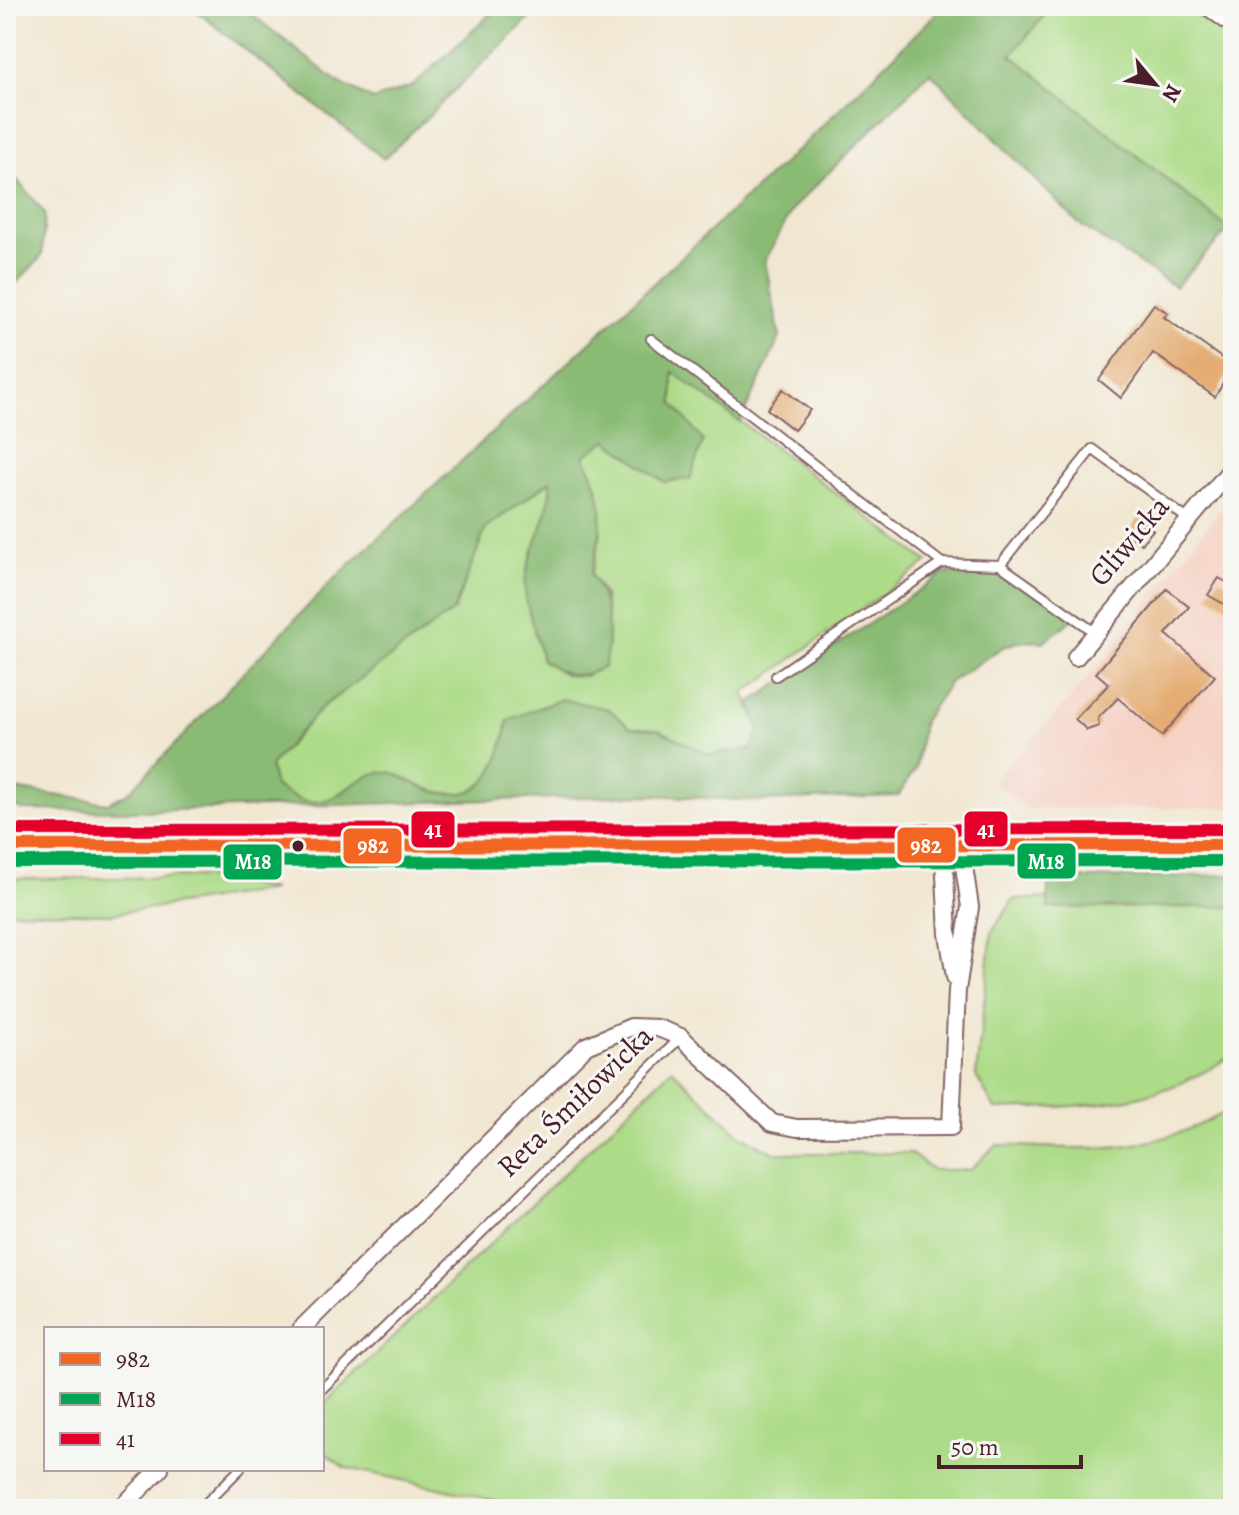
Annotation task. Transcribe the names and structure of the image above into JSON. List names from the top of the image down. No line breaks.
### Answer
{"streets":{"street":["Gliwicka","Reta Śmiłowicka"]},"lines":["transit line 41","transit line 982","transit line M18"],"legend":["982","M18","41"],"scale_bar":"50 m","north":"bottom right"}
